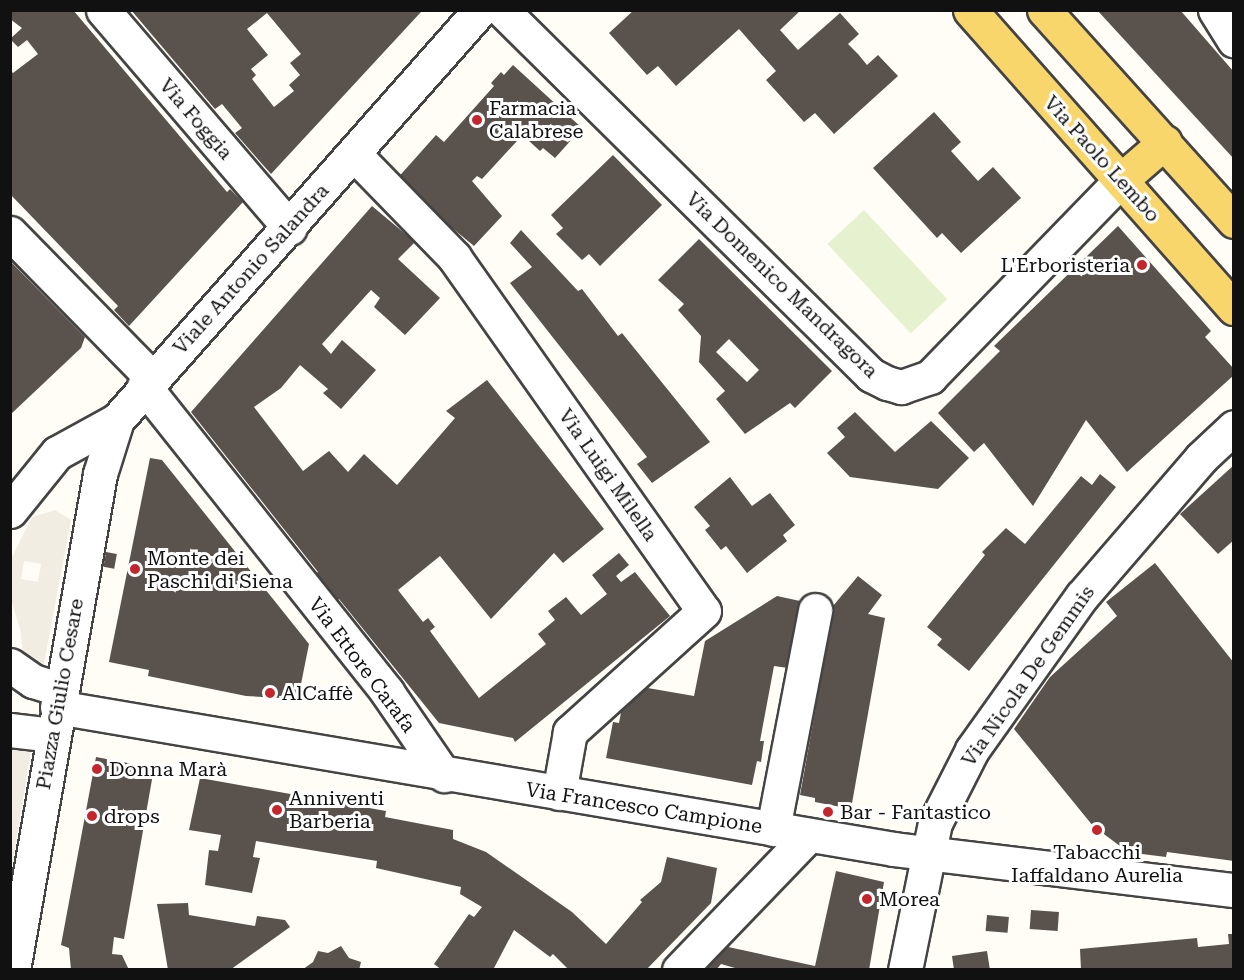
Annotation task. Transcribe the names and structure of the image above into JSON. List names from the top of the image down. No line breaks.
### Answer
{"streets":{"main road":["Via Paolo Lembo"],"street":["Via Foggia","Viale Antonio Salandra","Via Domenico Mandragora","Via Luigi Milella","Via Ettore Carafa","Via Nicola De Gemmis","Piazza Giulio Cesare","Via Francesco Campione"]},"crossings":[["Via Foggia","Viale Antonio Salandra"],["Via Paolo Lembo","Via Domenico Mandragora"],["Viale Antonio Salandra","Via Luigi Milella"],["Viale Antonio Salandra","Via Ettore Carafa"],["Viale Antonio Salandra","Piazza Giulio Cesare"],["Via Luigi Milella","Via Francesco Campione"],["Via Ettore Carafa","Via Francesco Campione"],["Via Nicola De Gemmis","Via Francesco Campione"],["Piazza Giulio Cesare","Via Francesco Campione"]],"places":["Farmacia Calabrese","L'Erboristeria","Monte dei Paschi di Siena","AlCaffè","Donna Marà","Anniventi Barberia","Bar - Fantastico","drops","Tabacchi Iaffaldano Aurelia","Morea"]}
